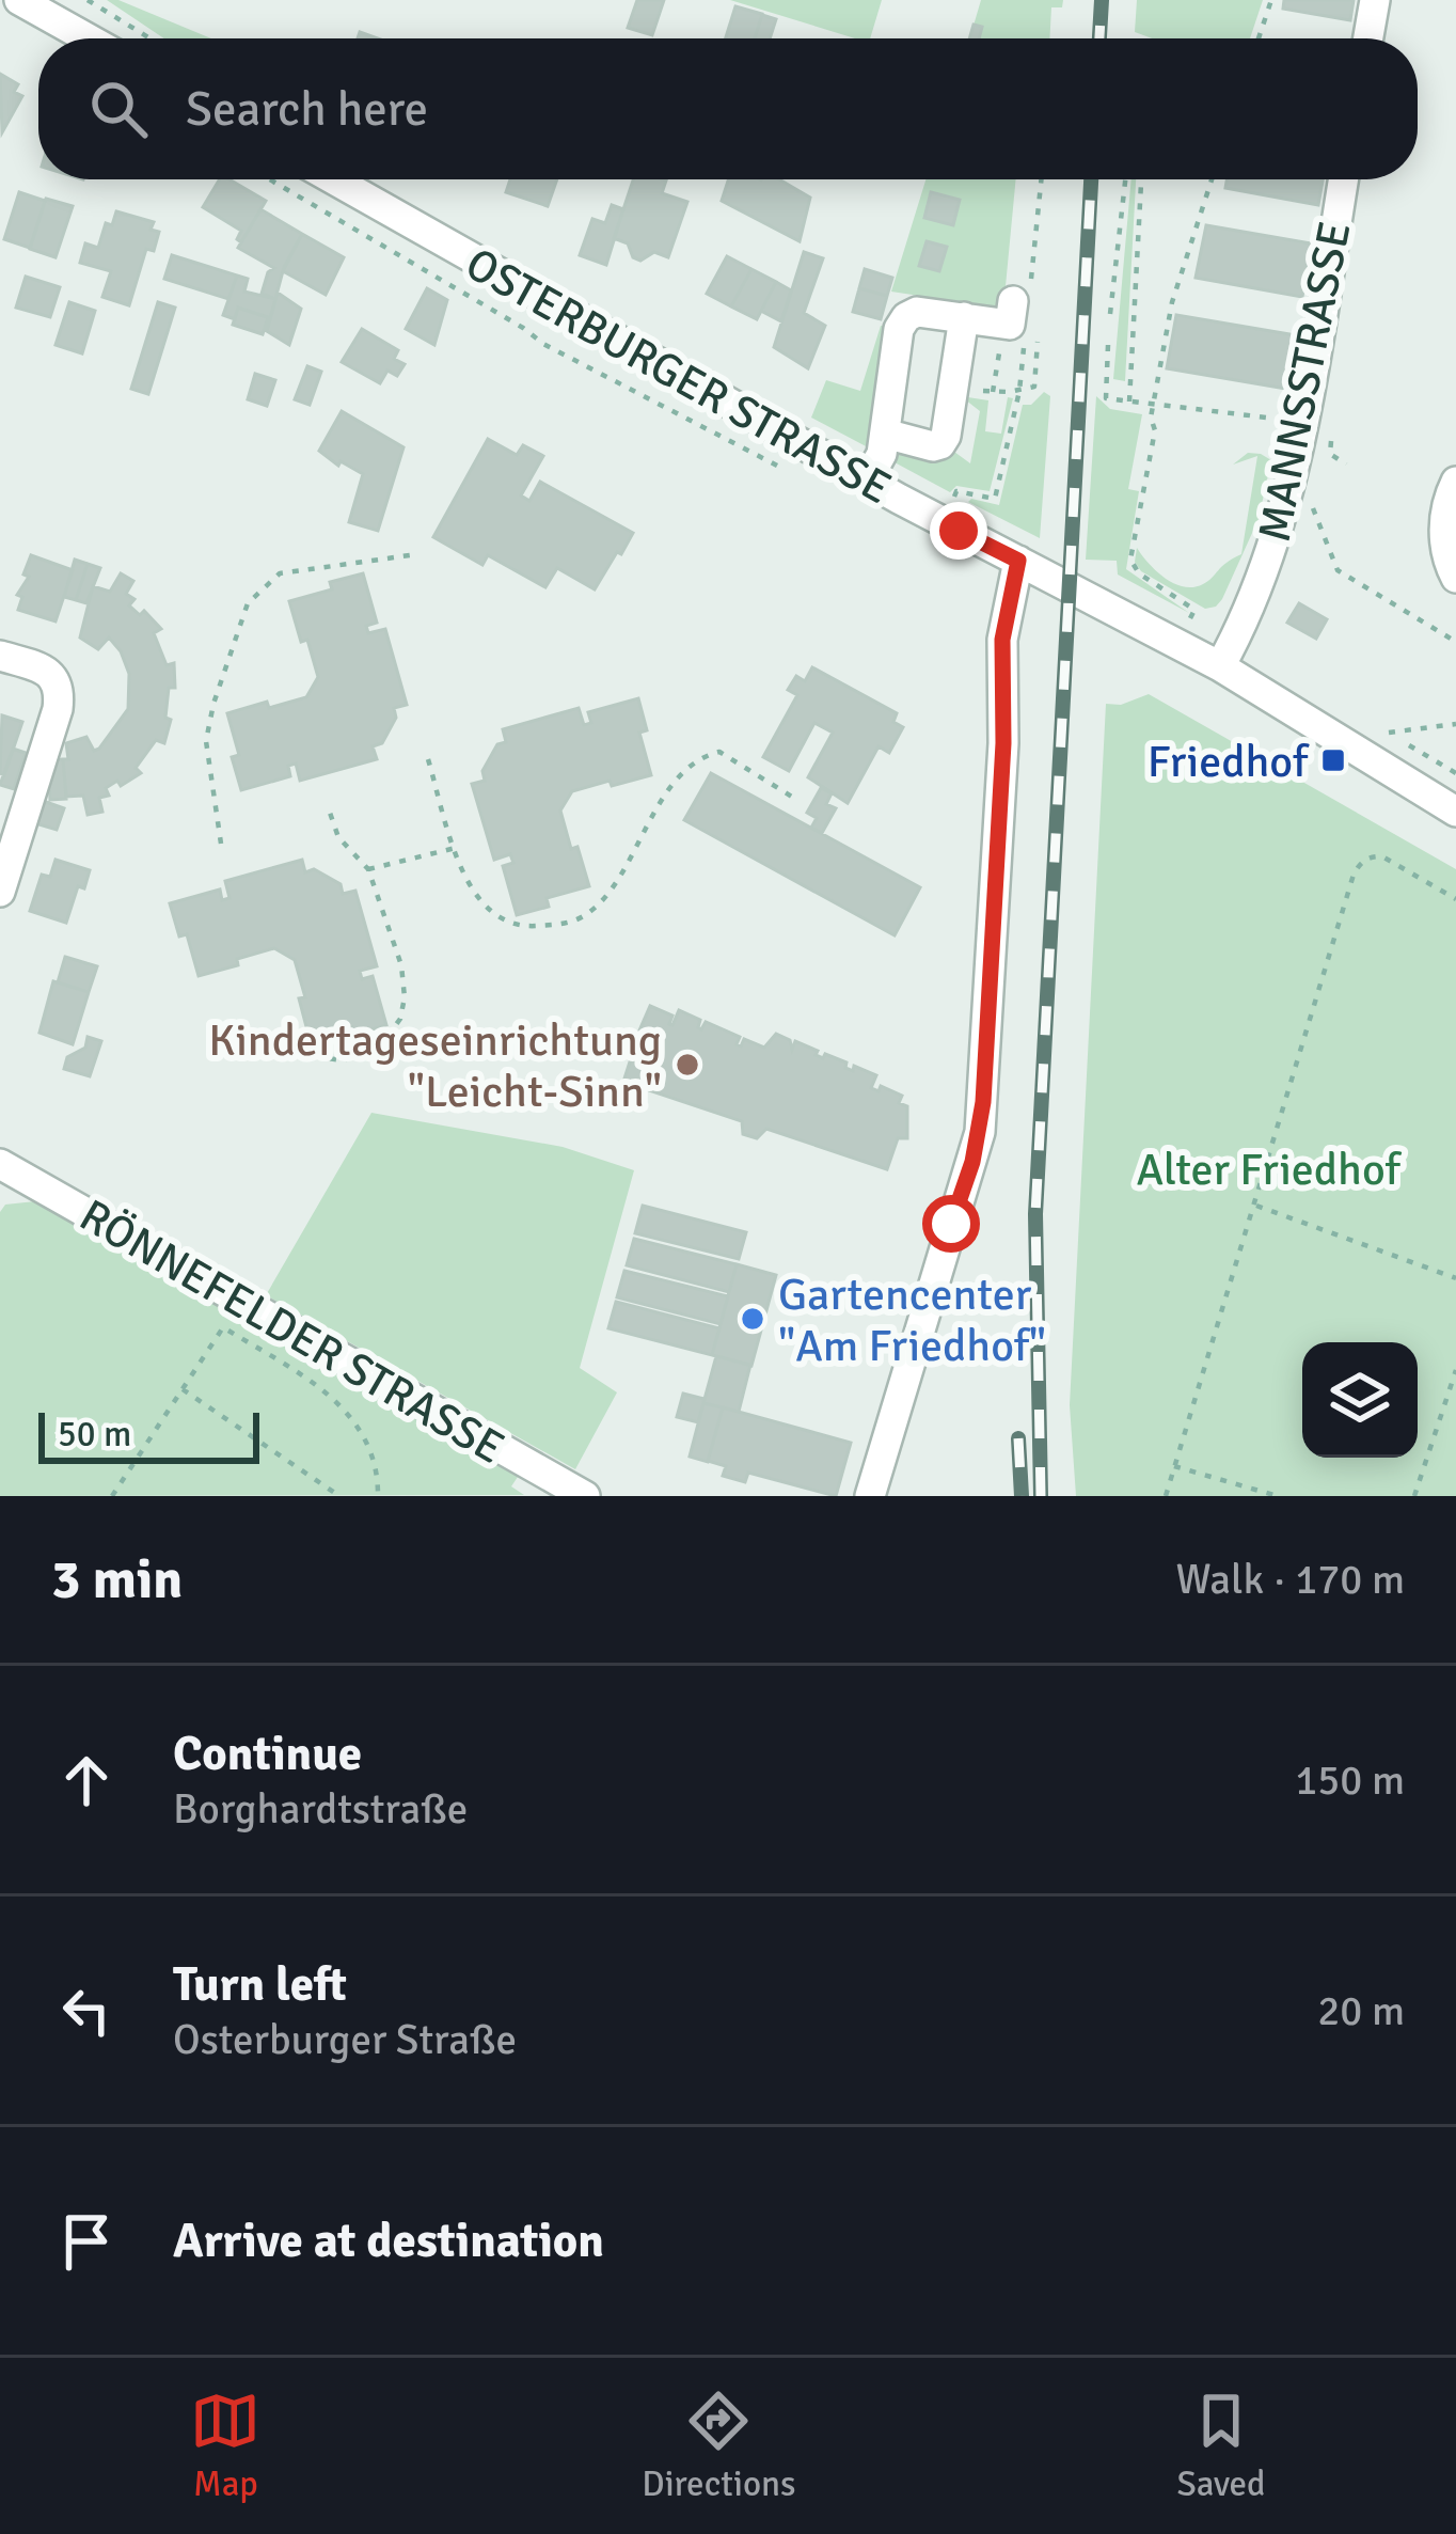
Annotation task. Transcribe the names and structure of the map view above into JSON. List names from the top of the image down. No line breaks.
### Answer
{"streets":{"street":["OSTERBURGER STRASSE","MANNSSTRASSE","RÖNNEFELDER STRASSE"]},"crossings":[["OSTERBURGER STRASSE","MANNSSTRASSE"]],"parks":["Alter Friedhof"],"places":{"transit":["Friedhof"],"other":["Kindertageseinrichtung \"Leicht-Sinn\"","Gartencenter \"Am Friedhof\""]},"scale_bar":"50 m","page":{"search":"Search here","scale":"50 m","heading":["3 min","Walk · 170 m"],"list":[["Continue","Borghardtstraße","150 m"],["Turn left","Osterburger Straße","20 m"],"Arrive at destination"],"nav":["Map","Directions","Saved"]}}
